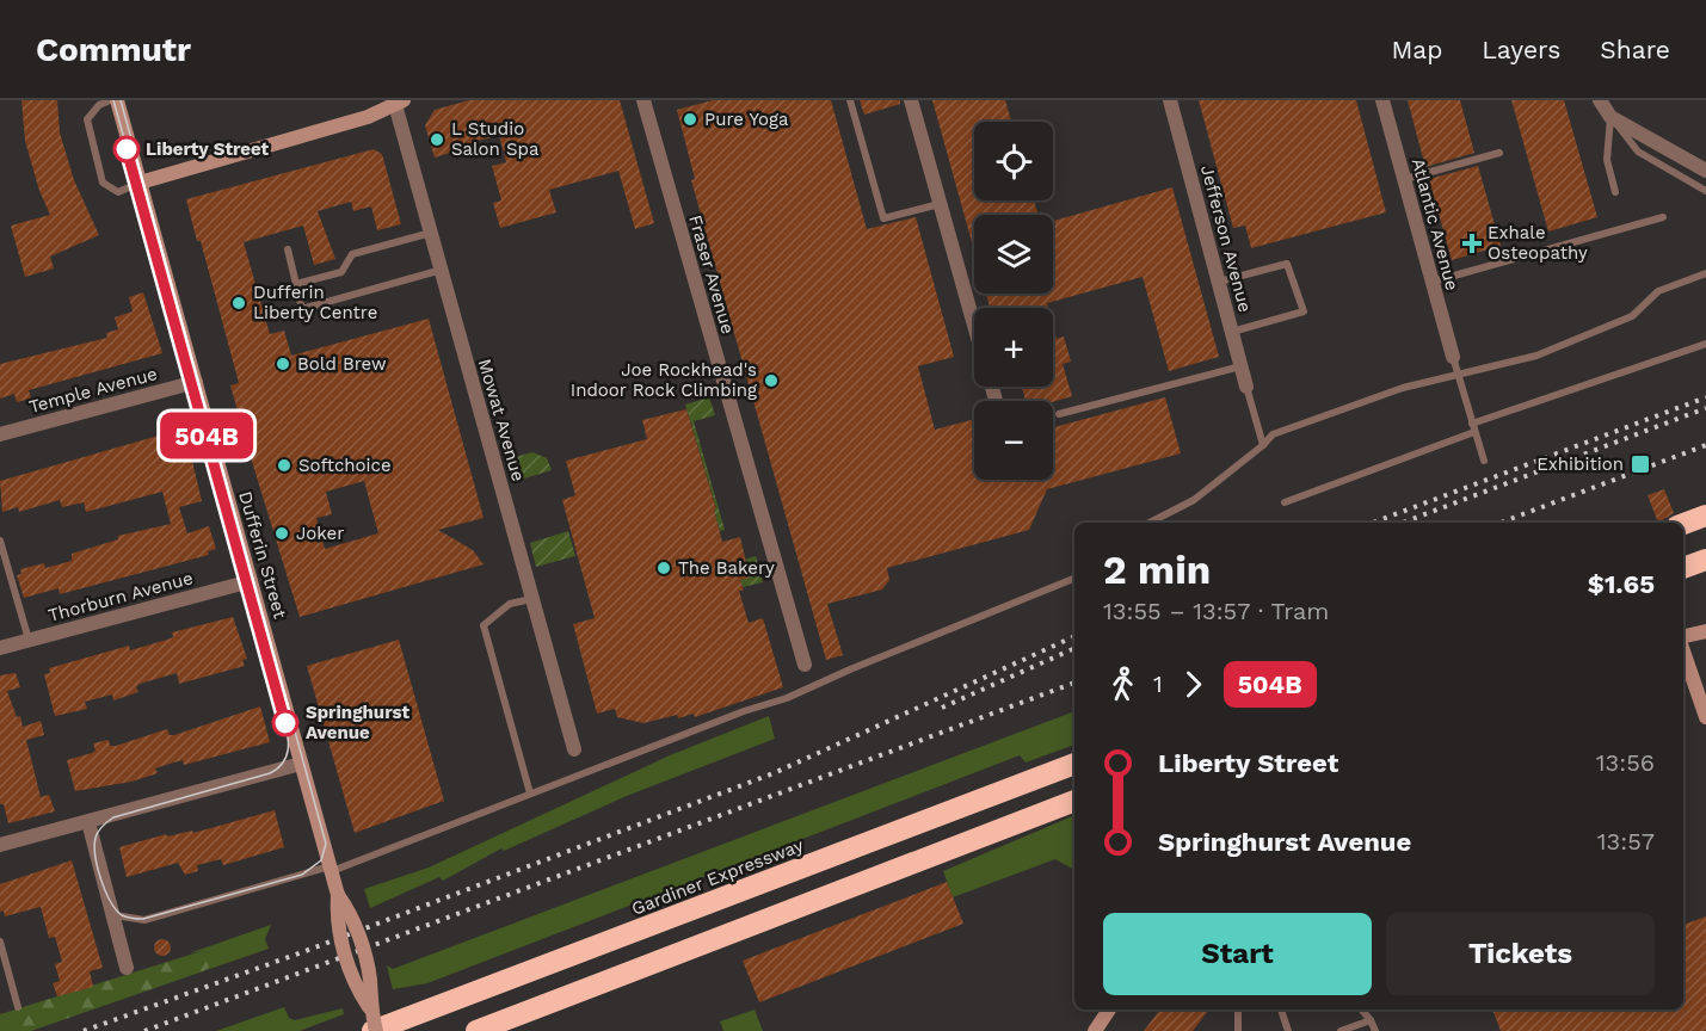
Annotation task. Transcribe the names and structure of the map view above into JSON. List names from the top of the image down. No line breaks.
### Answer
{"streets":{"highway":["Gardiner Expressway"],"main road":["Dufferin Street"],"street":["Atlantic Avenue","Jefferson Avenue","Fraser Avenue","Temple Avenue","Mowat Avenue","Thorburn Avenue"]},"crossings":[["Temple Avenue","Dufferin Street"],["Dufferin Street","Thorburn Avenue"],["Dufferin Street","Gardiner Expressway"]],"places":{"other":["Pure Yoga","L Studio Salon Spa","Liberty Street","Dufferin Liberty Centre","Bold Brew","Joe Rockhead's Indoor Rock Climbing","Softchoice","Joker","The Bakery","Springhurst Avenue"],"health":["Exhale Osteopathy"],"transit":["Exhibition"]},"lines":["tram line 504B"],"page":{"header":"Commutr","nav":["Map","Layers","Share"],"on_map":"504B","map_buttons":["+","−"],"heading":["2 min","13:55 – 13:57 · Tram","$1.65"],"legs":["1","504B"],"list":[{"name":"Liberty Street","value":"13:56"},{"name":"Springhurst Avenue","value":"13:57"}],"buttons":["Start","Tickets"]}}
